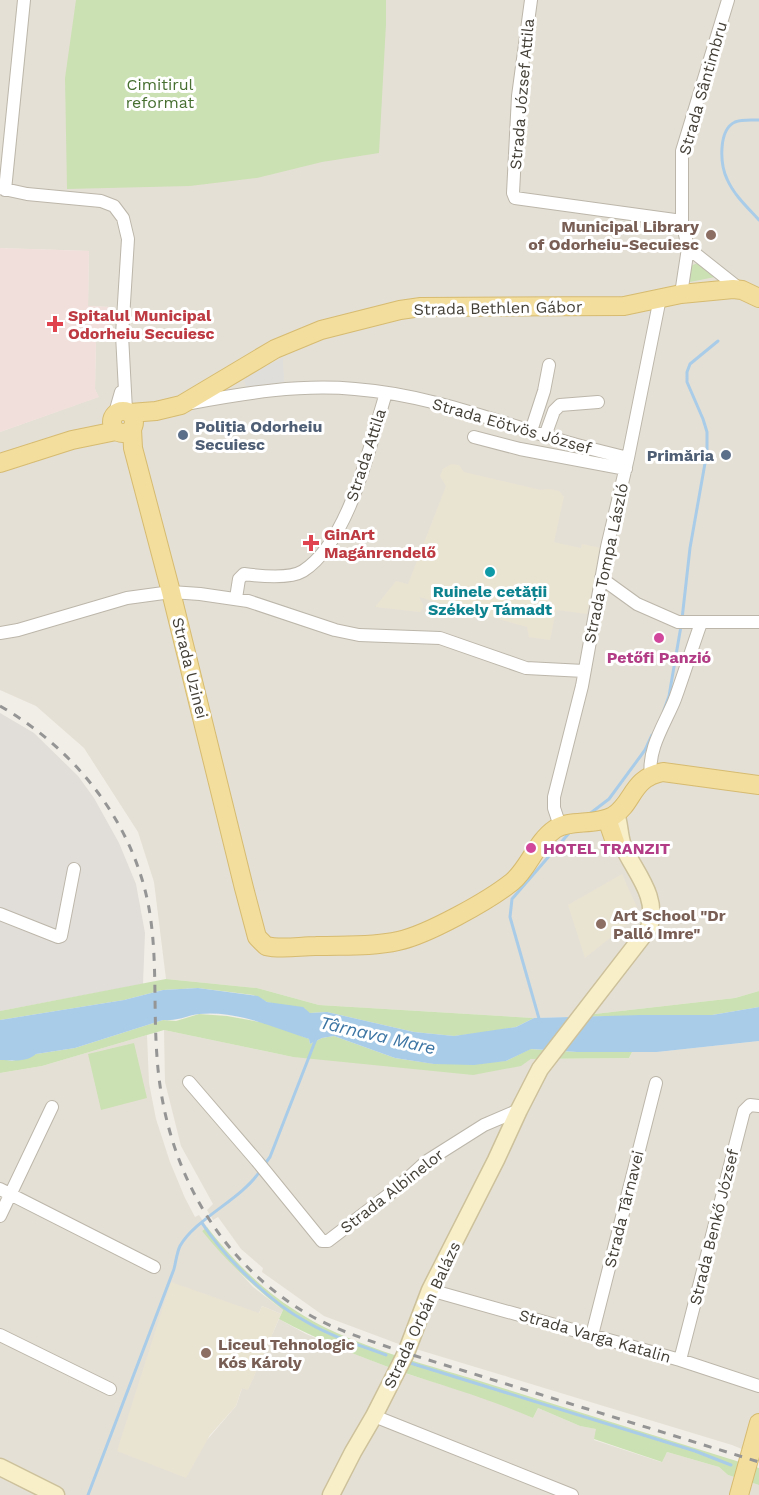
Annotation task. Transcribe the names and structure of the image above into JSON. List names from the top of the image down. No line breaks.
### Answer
{"streets":{"main road":["Strada Bethlen Gábor","Strada Uzinei","Strada Orbán Balázs"],"street":["Strada Sântimbru","Strada József Attila","Strada Eötvös József","Strada Attila","Strada Tompa László","Strada Albinelor","Strada Târnavei","Strada Benkő József","Strada Varga Katalin"]},"crossings":[["Strada Sântimbru","Strada József Attila"],["Strada Bethlen Gábor","Strada Eötvös József"],["Strada Bethlen Gábor","Strada Tompa László"],["Strada Bethlen Gábor","Strada Uzinei"],["Strada Eötvös József","Strada Attila"],["Strada Eötvös József","Strada Tompa László"],["Strada Tompa László","Strada Uzinei"],["Strada Albinelor","Strada Orbán Balázs"],["Strada Târnavei","Strada Varga Katalin"],["Strada Benkő József","Strada Varga Katalin"],["Strada Orbán Balázs","Strada Varga Katalin"]],"water":["Târnava Mare"],"parks":["Cimitirul reformat"],"places":{"other":["Municipal Library of Odorheiu-Secuiesc","Poliția Odorheiu Secuiesc","Primăria","Ruinele cetății Székely Támadt","Petőfi Panzió","HOTEL TRANZIT","Art School \"Dr Palló Imre\"","Liceul Tehnologic Kós Károly"],"health":["Spitalul Municipal Odorheiu Secuiesc","GinArt Magánrendelő"]}}
